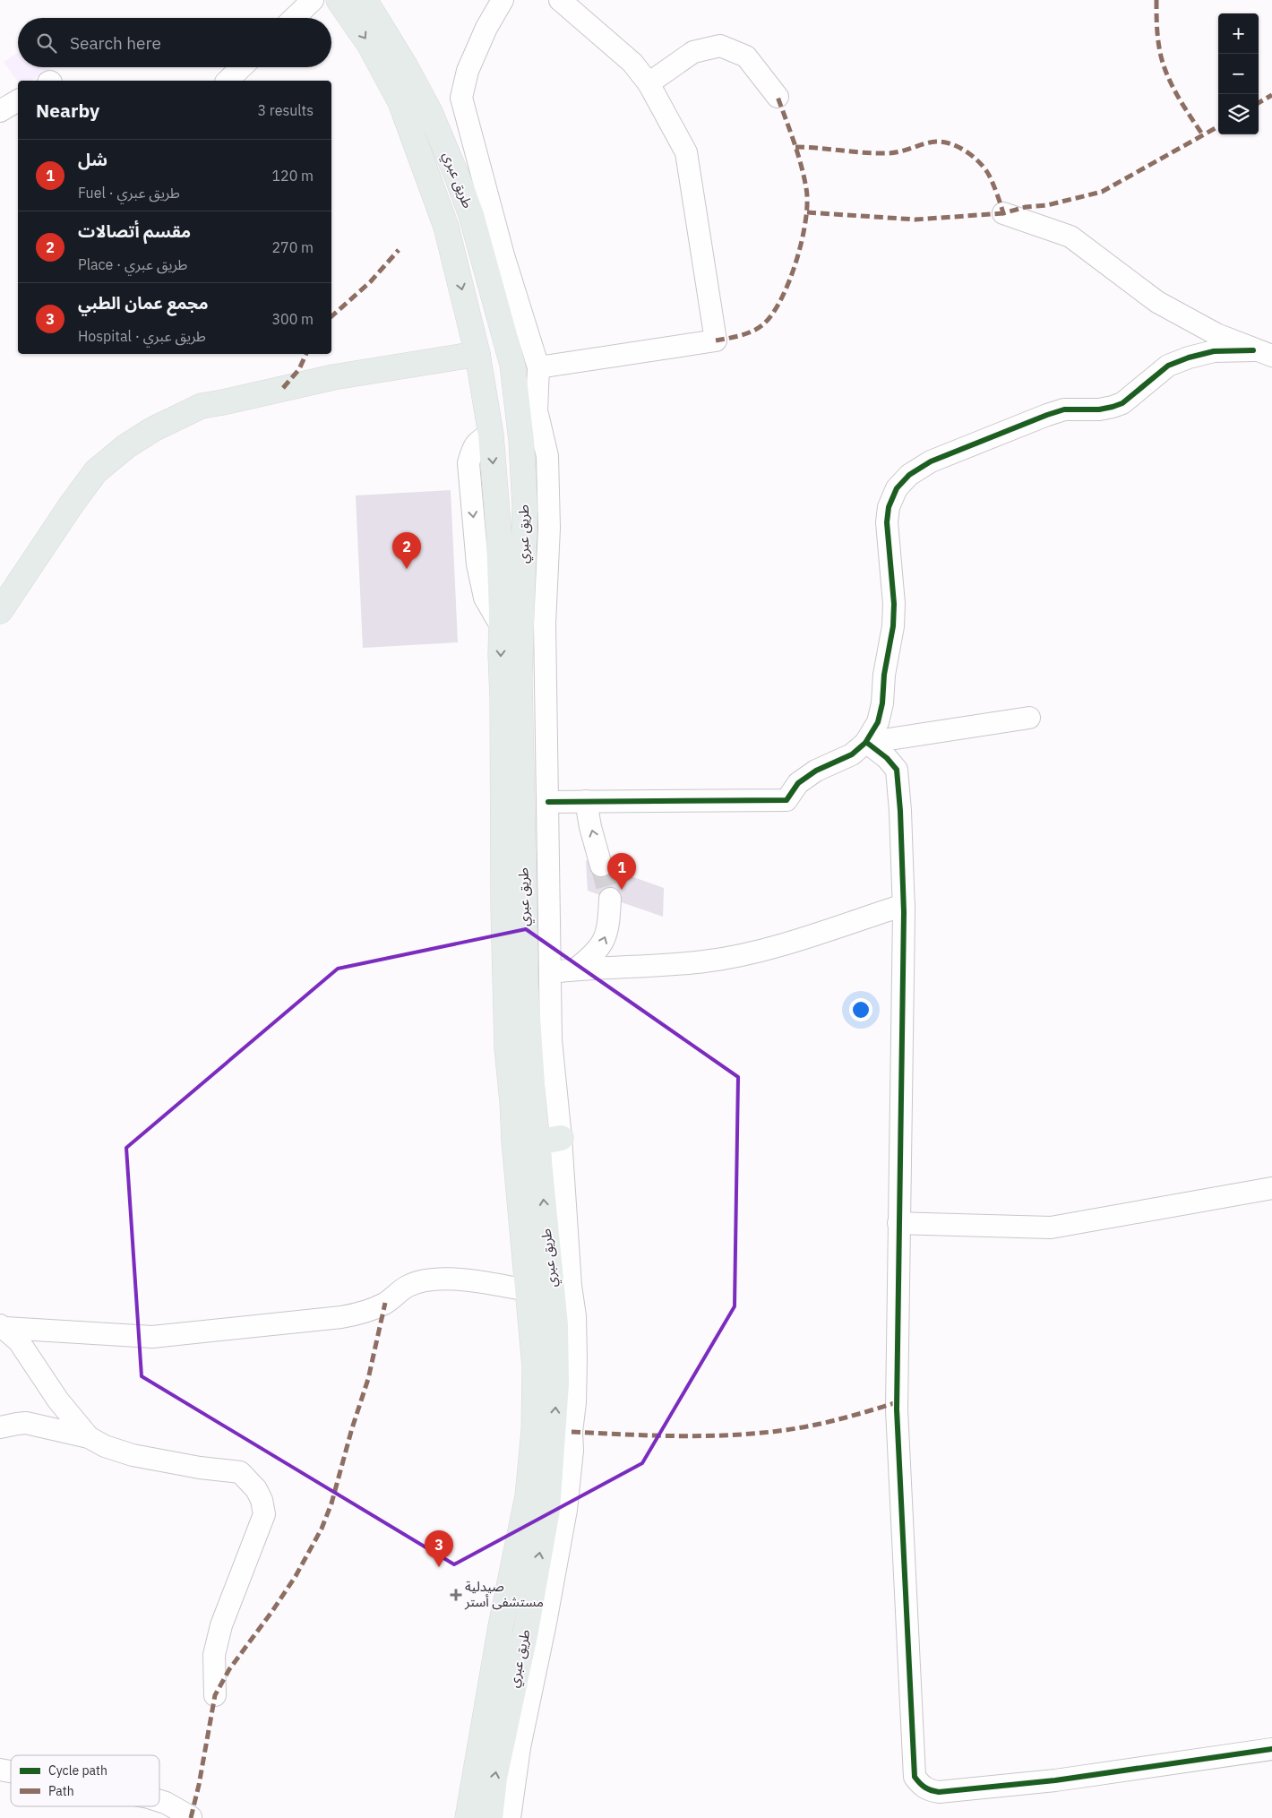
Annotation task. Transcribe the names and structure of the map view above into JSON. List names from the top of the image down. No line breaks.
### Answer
{"streets":{"main road":["طريق عبري"]},"places":{"health":["صيدلية مستشفى أستر"]},"legend":["Cycle path","Path"],"page":{"map_buttons":["+","−"],"search":"Search here","heading":["Nearby","3 results"],"list":[{"mark":"1","name":"شل","note":"Fuel · طريق عبري","value":"120 m"},{"mark":"2","name":"مقسم أتصالات","note":"Place · طريق عبري","value":"270 m"},{"mark":"3","name":"مجمع عمان الطبي","note":"Hospital · طريق عبري","value":"300 m"}],"pins":["2","1","3"]}}
